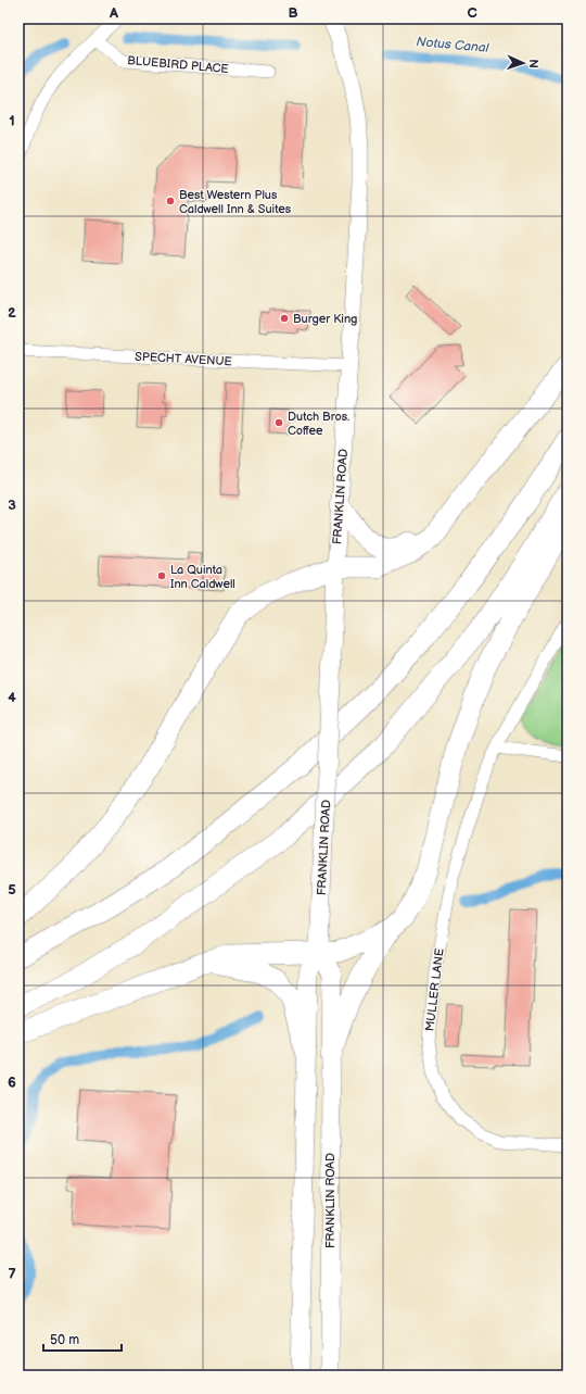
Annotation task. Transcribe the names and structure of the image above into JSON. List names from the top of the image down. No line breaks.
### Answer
{"streets":{"main road":["FRANKLIN ROAD"],"street":["BLUEBIRD PLACE","SPECHT AVENUE","MULLER LANE"]},"crossings":[["SPECHT AVENUE","FRANKLIN ROAD"]],"water":["Notus Canal"],"places":["Best Western Plus Caldwell Inn & Suites","Burger King","Dutch Bros. Coffee","La Quinta Inn Caldwell"],"scale_bar":"50 m","north":"right","grid":{"columns":["A","B","C"],"rows":["1","2","3","4","5","6","7"]}}
